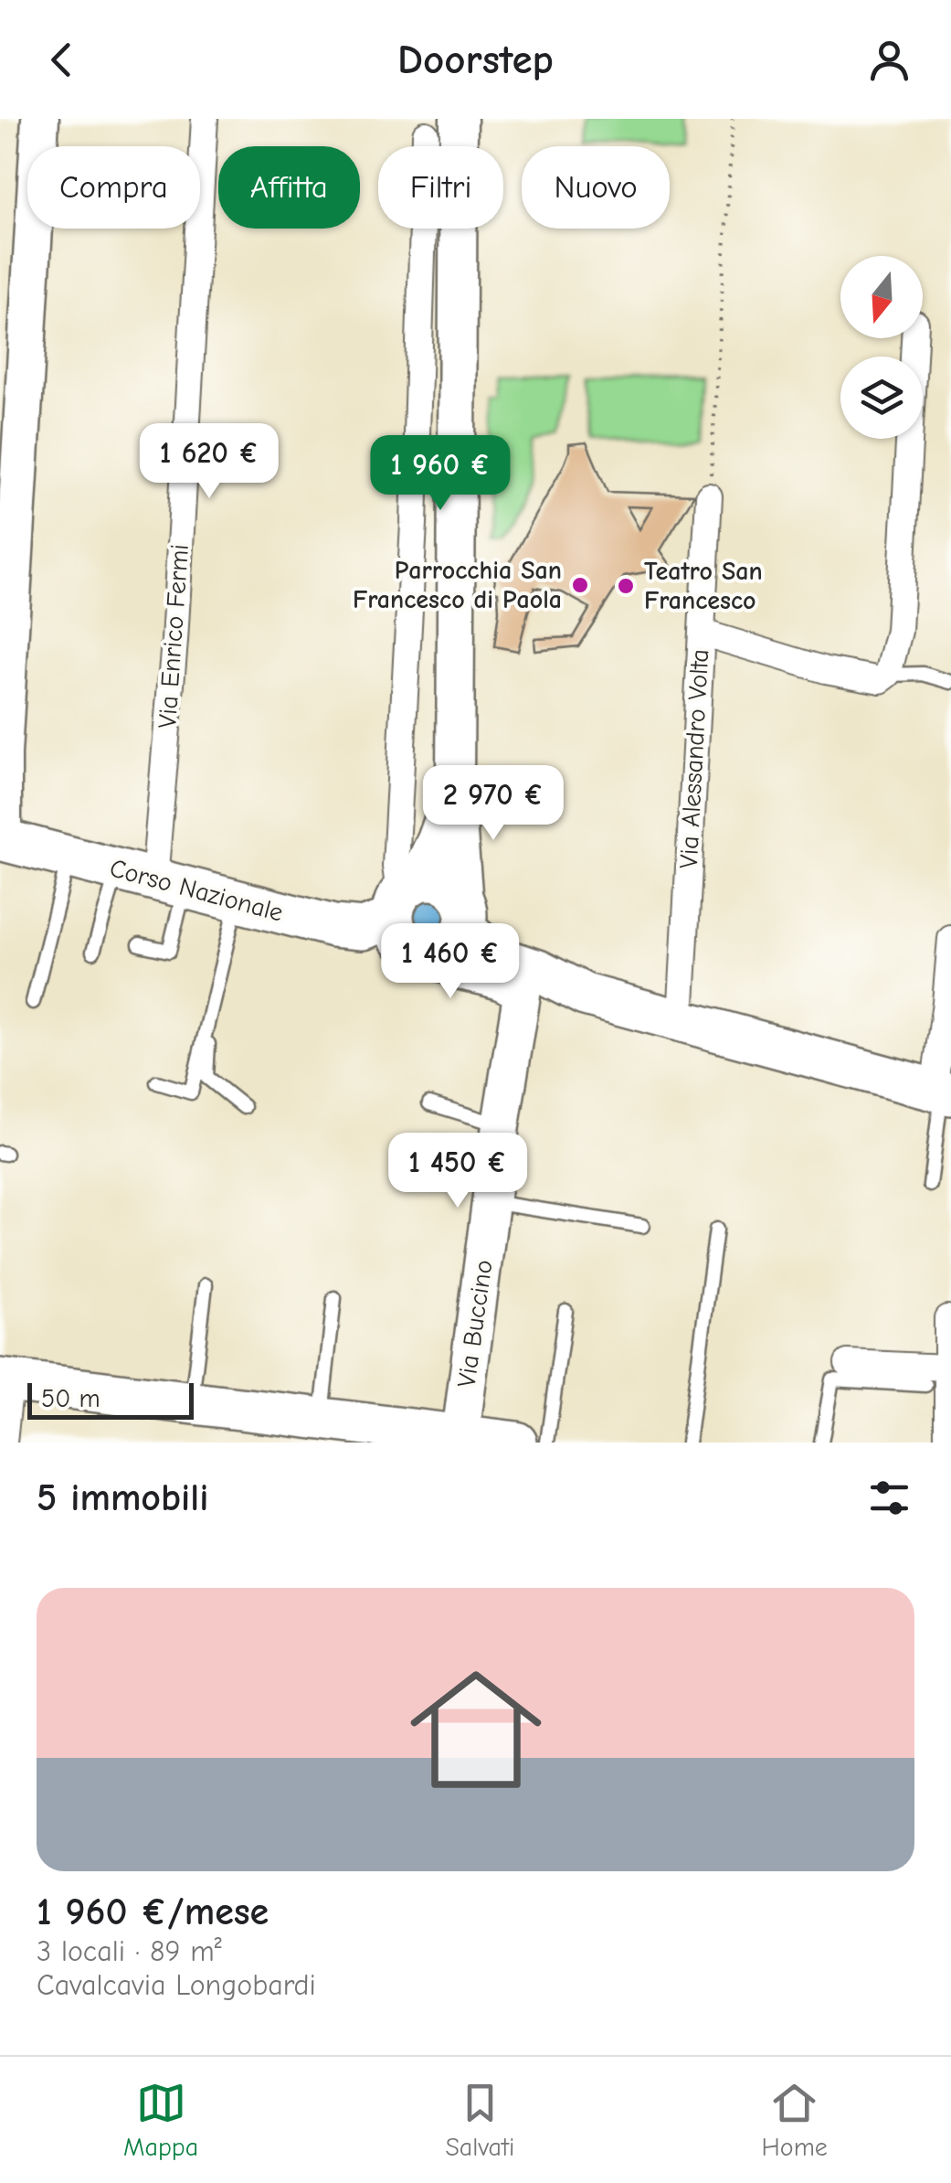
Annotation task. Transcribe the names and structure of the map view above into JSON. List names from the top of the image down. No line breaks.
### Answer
{"streets":{"main road":["Corso Nazionale"],"street":["Via Enrico Fermi","Via Alessandro Volta","Via Buccino"]},"crossings":[["Via Enrico Fermi","Corso Nazionale"],["Via Alessandro Volta","Corso Nazionale"],["Corso Nazionale","Via Buccino"]],"places":["Parrocchia San Francesco di Paola","Teatro San Francesco"],"scale_bar":"50 m","north":"bottom","page":{"header":"Doorstep","chip":["Compra","Affitta","Filtri","Nuovo"],"price":["1 620 €","1 960 €","2 970 €","1 460 €","1 450 €"],"scale":"50 m","heading":"5 immobili","list":[{"name":"1 960 €/mese","note":"3 locali · 89 m² · Cavalcavia Longobardi"}],"tabs":["Mappa","Salvati","Home"]}}
